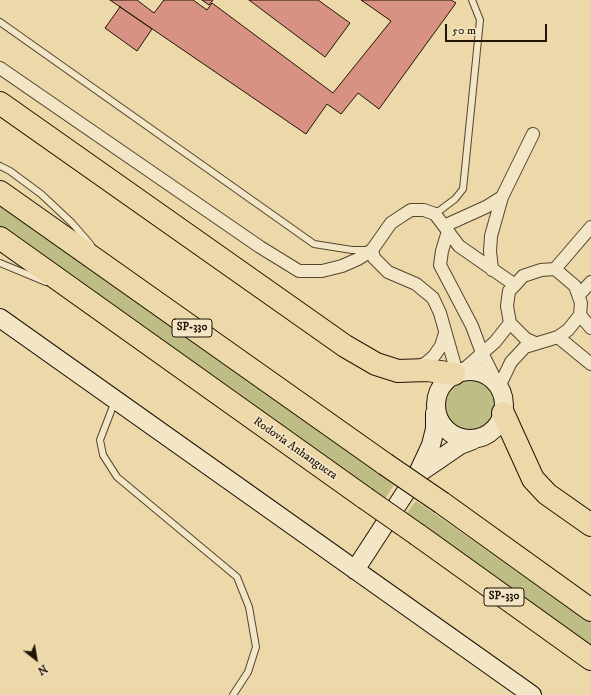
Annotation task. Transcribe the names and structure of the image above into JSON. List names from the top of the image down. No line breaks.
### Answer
{"streets":{"highway":["SP-330","Rodovia Anhanguera"]},"scale_bar":"50 m","north":"bottom right"}
